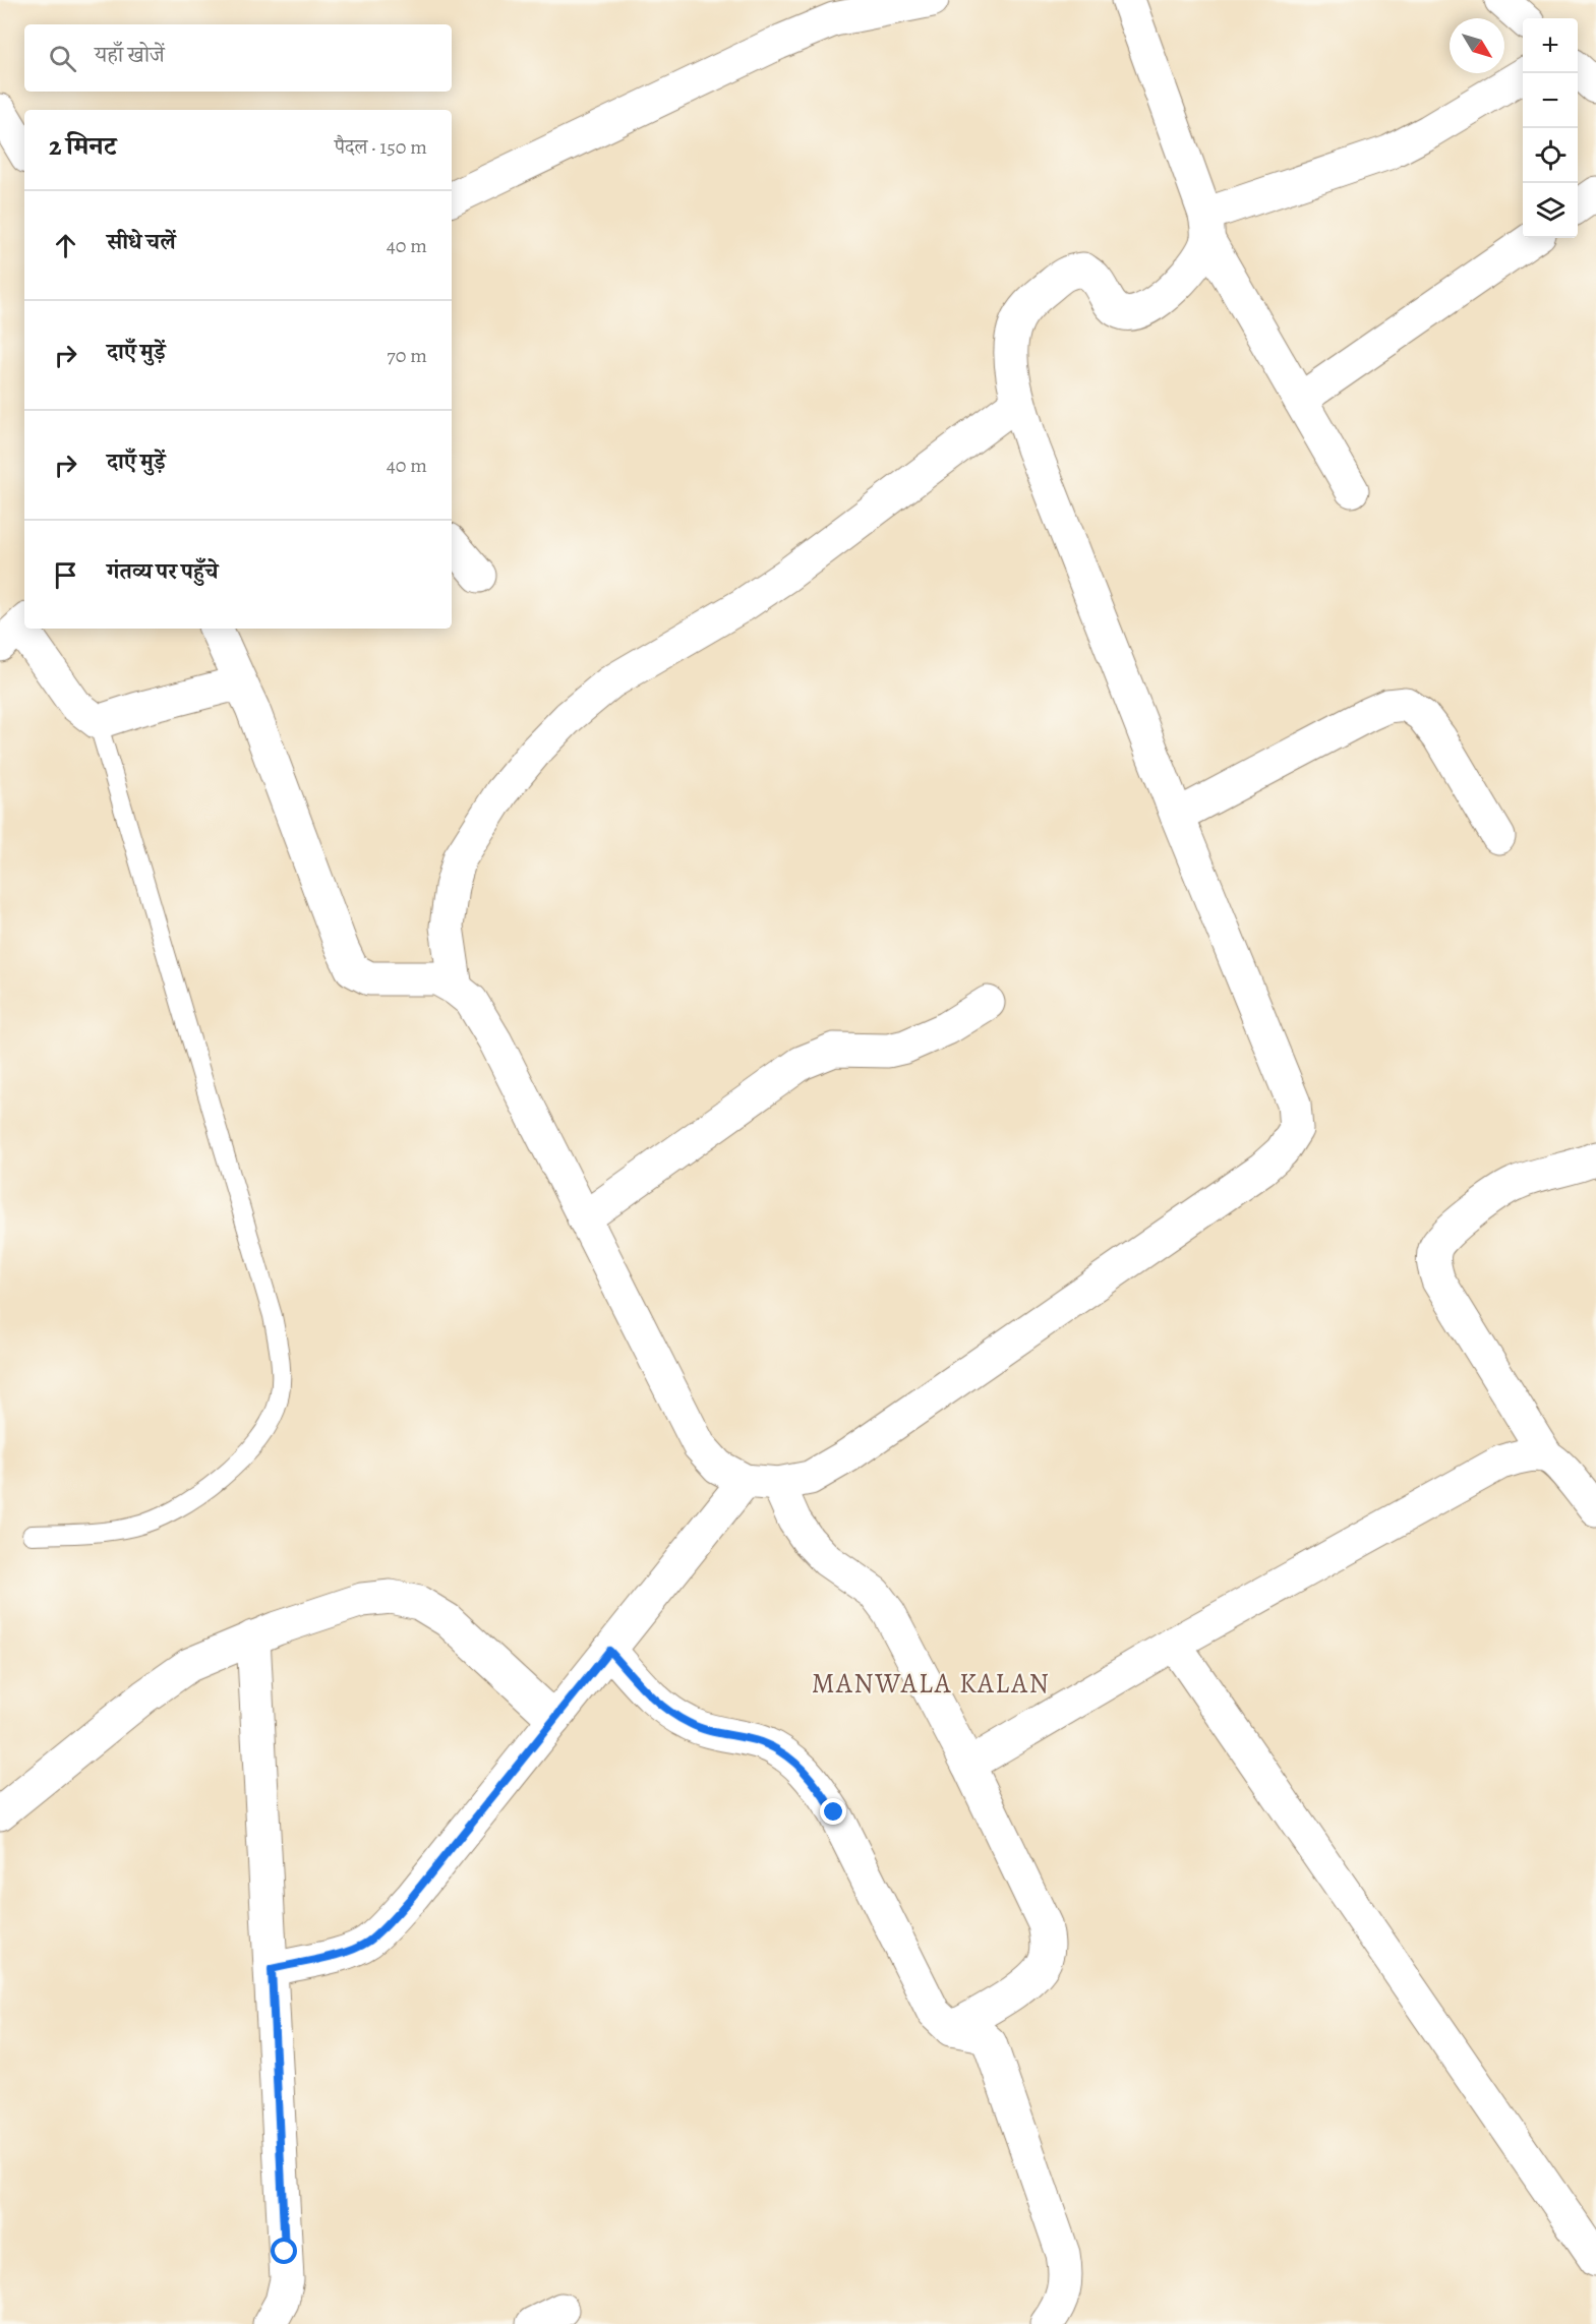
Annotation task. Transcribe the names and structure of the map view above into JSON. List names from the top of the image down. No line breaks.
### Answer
{"districts":["MANWALA KALAN"],"north":"bottom right","page":{"map_buttons":["+","−"],"search":"यहाँ खोजें","heading":["2 मिनट","पैदल · 150 m"],"list":[["सीधे चलें","40 m"],["दाएँ मुड़ें","70 m"],["दाएँ मुड़ें","40 m"],"गंतव्य पर पहुँचे"]}}
